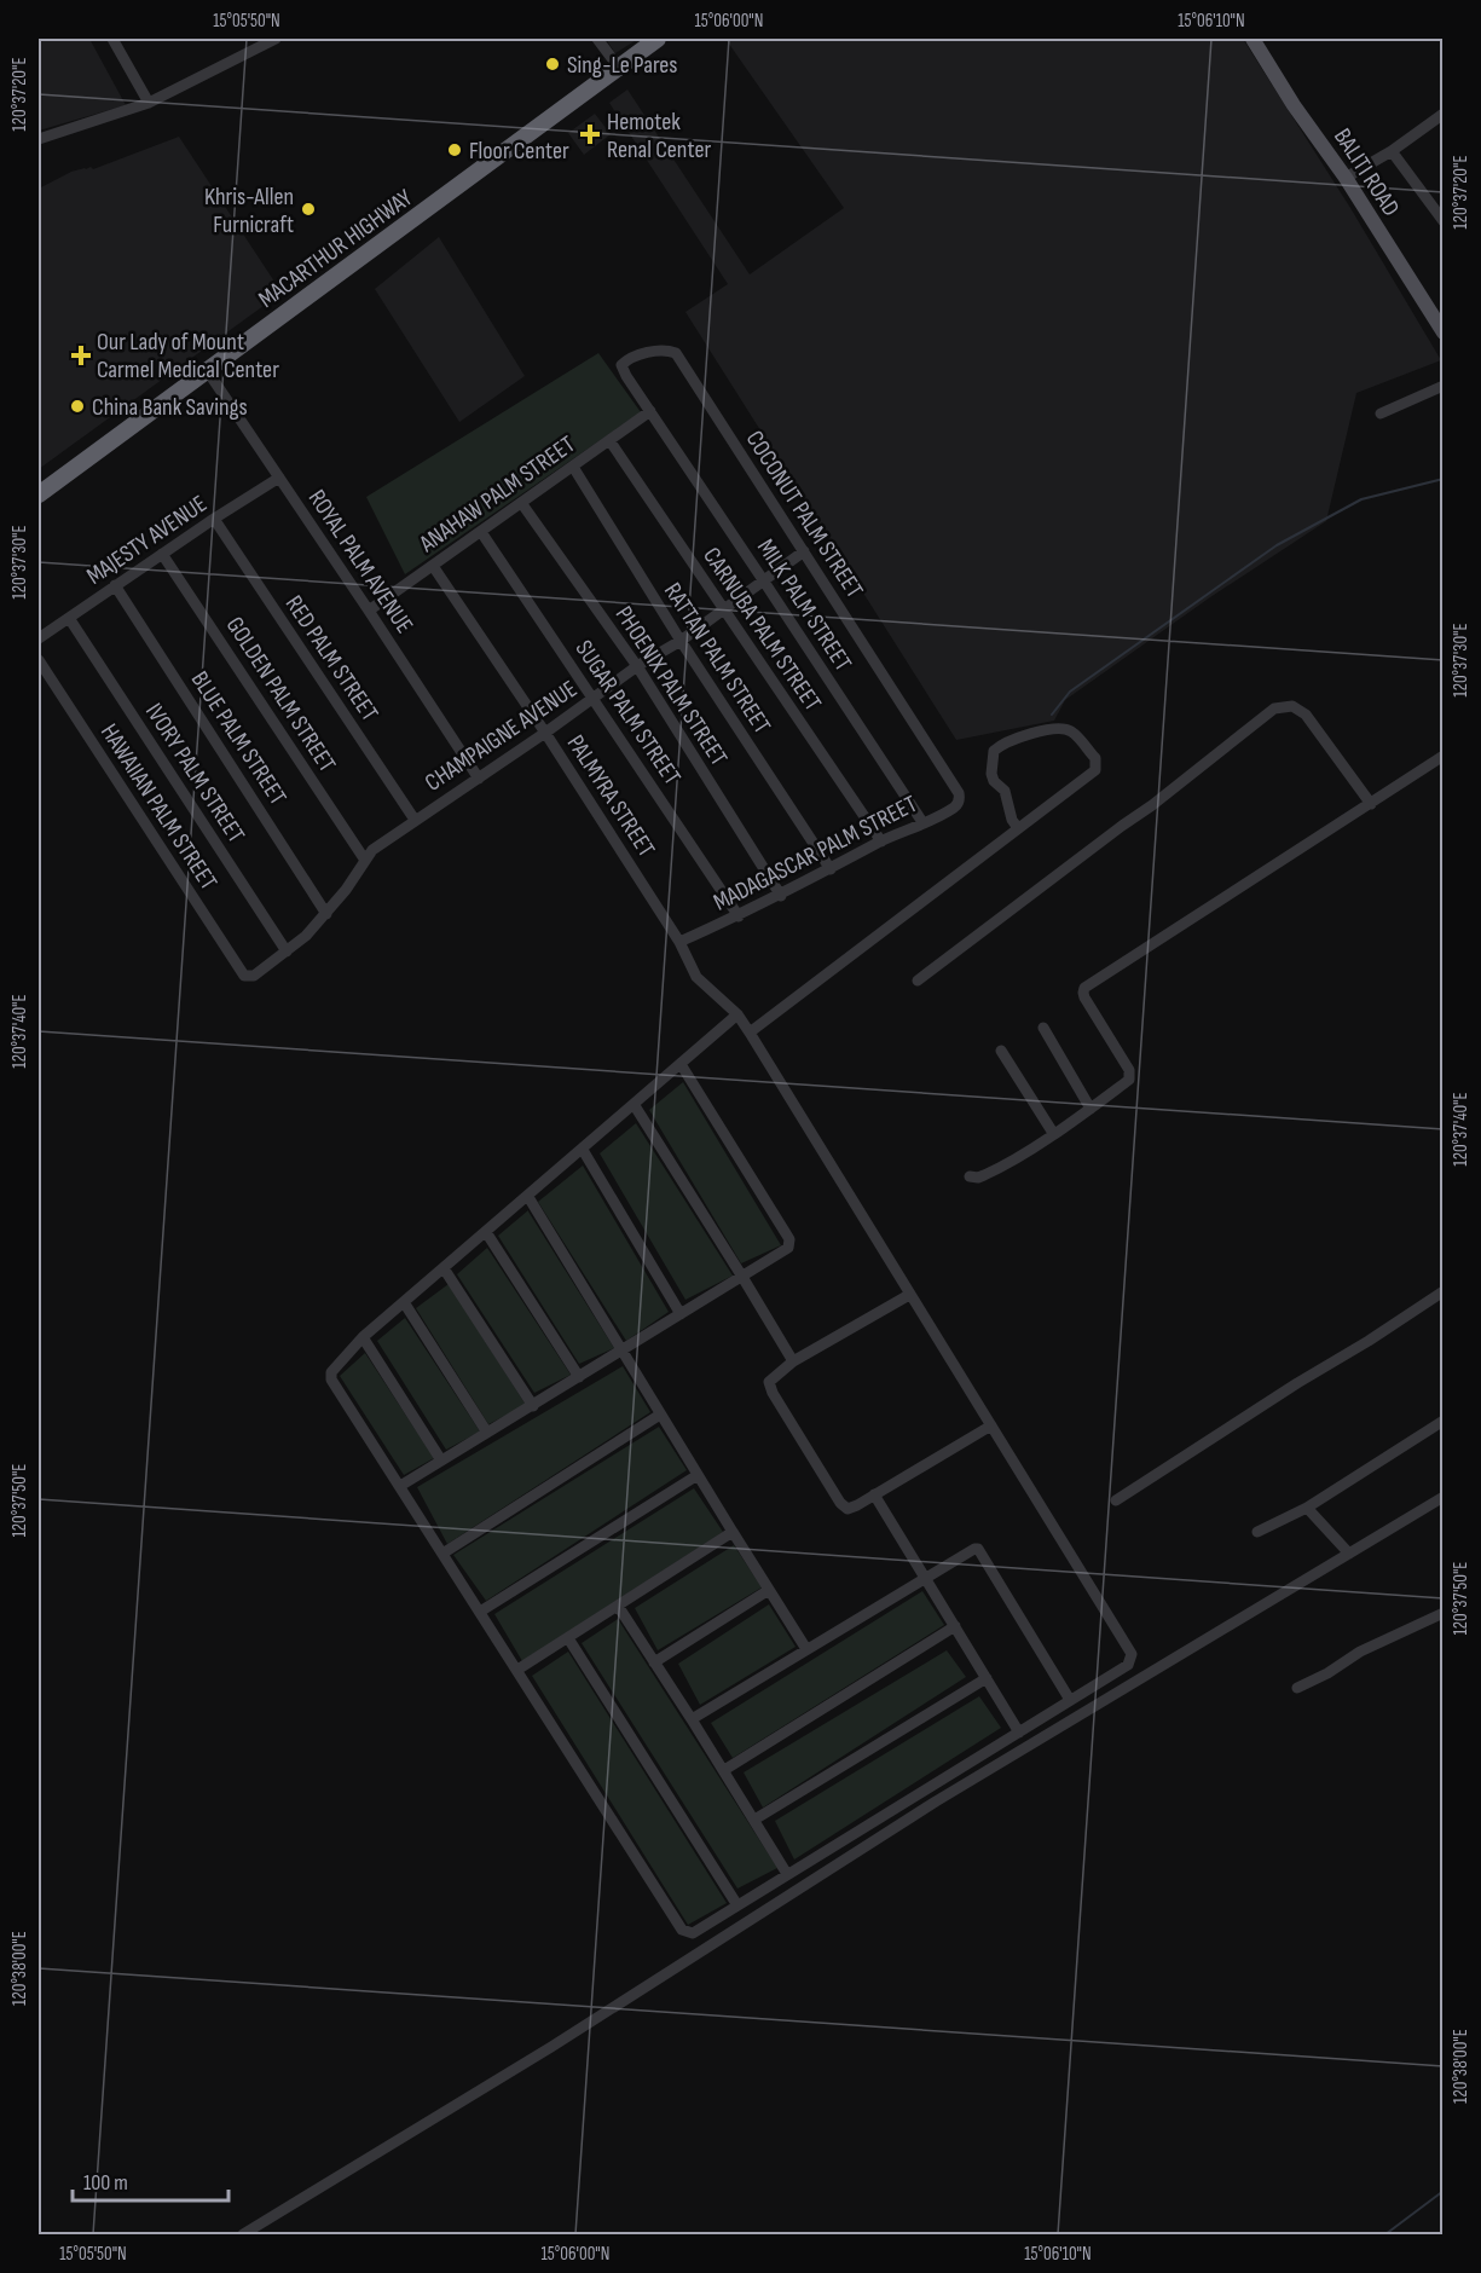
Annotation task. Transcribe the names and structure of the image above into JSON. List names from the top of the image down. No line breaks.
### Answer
{"streets":{"highway":["MACARTHUR HIGHWAY"],"main road":["BALITI ROAD"],"street":["ANAHAW PALM STREET","COCONUT PALM STREET","MAJESTY AVENUE","ROYAL PALM AVENUE","MILK PALM STREET","CARNUBA PALM STREET","RED PALM STREET","RATTAN PALM STREET","PHOENIX PALM STREET","GOLDEN PALM STREET","SUGAR PALM STREET","CHAMPAIGNE AVENUE","BLUE PALM STREET","IVORY PALM STREET","PALMYRA STREET","HAWAIIAN PALM STREET","MADAGASCAR PALM STREET"]},"crossings":[["MACARTHUR HIGHWAY","ROYAL PALM AVENUE"],["ANAHAW PALM STREET","COCONUT PALM STREET"],["ANAHAW PALM STREET","ROYAL PALM AVENUE"],["ANAHAW PALM STREET","MILK PALM STREET"],["ANAHAW PALM STREET","CARNUBA PALM STREET"],["ANAHAW PALM STREET","RATTAN PALM STREET"],["ANAHAW PALM STREET","PHOENIX PALM STREET"],["ANAHAW PALM STREET","SUGAR PALM STREET"],["ANAHAW PALM STREET","PALMYRA STREET"],["COCONUT PALM STREET","MILK PALM STREET"],["COCONUT PALM STREET","CHAMPAIGNE AVENUE"],["COCONUT PALM STREET","MADAGASCAR PALM STREET"],["MAJESTY AVENUE","ROYAL PALM AVENUE"],["MAJESTY AVENUE","RED PALM STREET"],["MAJESTY AVENUE","GOLDEN PALM STREET"],["MAJESTY AVENUE","BLUE PALM STREET"],["MAJESTY AVENUE","IVORY PALM STREET"],["ROYAL PALM AVENUE","CHAMPAIGNE AVENUE"],["MILK PALM STREET","CHAMPAIGNE AVENUE"],["MILK PALM STREET","MADAGASCAR PALM STREET"],["CARNUBA PALM STREET","CHAMPAIGNE AVENUE"],["CARNUBA PALM STREET","MADAGASCAR PALM STREET"],["RED PALM STREET","CHAMPAIGNE AVENUE"],["RATTAN PALM STREET","CHAMPAIGNE AVENUE"],["RATTAN PALM STREET","MADAGASCAR PALM STREET"],["PHOENIX PALM STREET","CHAMPAIGNE AVENUE"],["PHOENIX PALM STREET","MADAGASCAR PALM STREET"],["GOLDEN PALM STREET","CHAMPAIGNE AVENUE"],["SUGAR PALM STREET","CHAMPAIGNE AVENUE"],["SUGAR PALM STREET","MADAGASCAR PALM STREET"],["CHAMPAIGNE AVENUE","BLUE PALM STREET"],["CHAMPAIGNE AVENUE","IVORY PALM STREET"],["CHAMPAIGNE AVENUE","PALMYRA STREET"],["CHAMPAIGNE AVENUE","HAWAIIAN PALM STREET"],["PALMYRA STREET","MADAGASCAR PALM STREET"]],"places":{"other":["Sing-Le Pares","Floor Center","Khris-Allen Furnicraft","China Bank Savings"],"health":["Hemotek Renal Center","Our Lady of Mount Carmel Medical Center"]},"scale_bar":"100 m","coordinates":["15°05'50\"N","15°06'00\"N","15°06'10\"N","120°37'20\"E","120°37'30\"E","120°37'40\"E","120°37'50\"E","120°38'00\"E"]}
